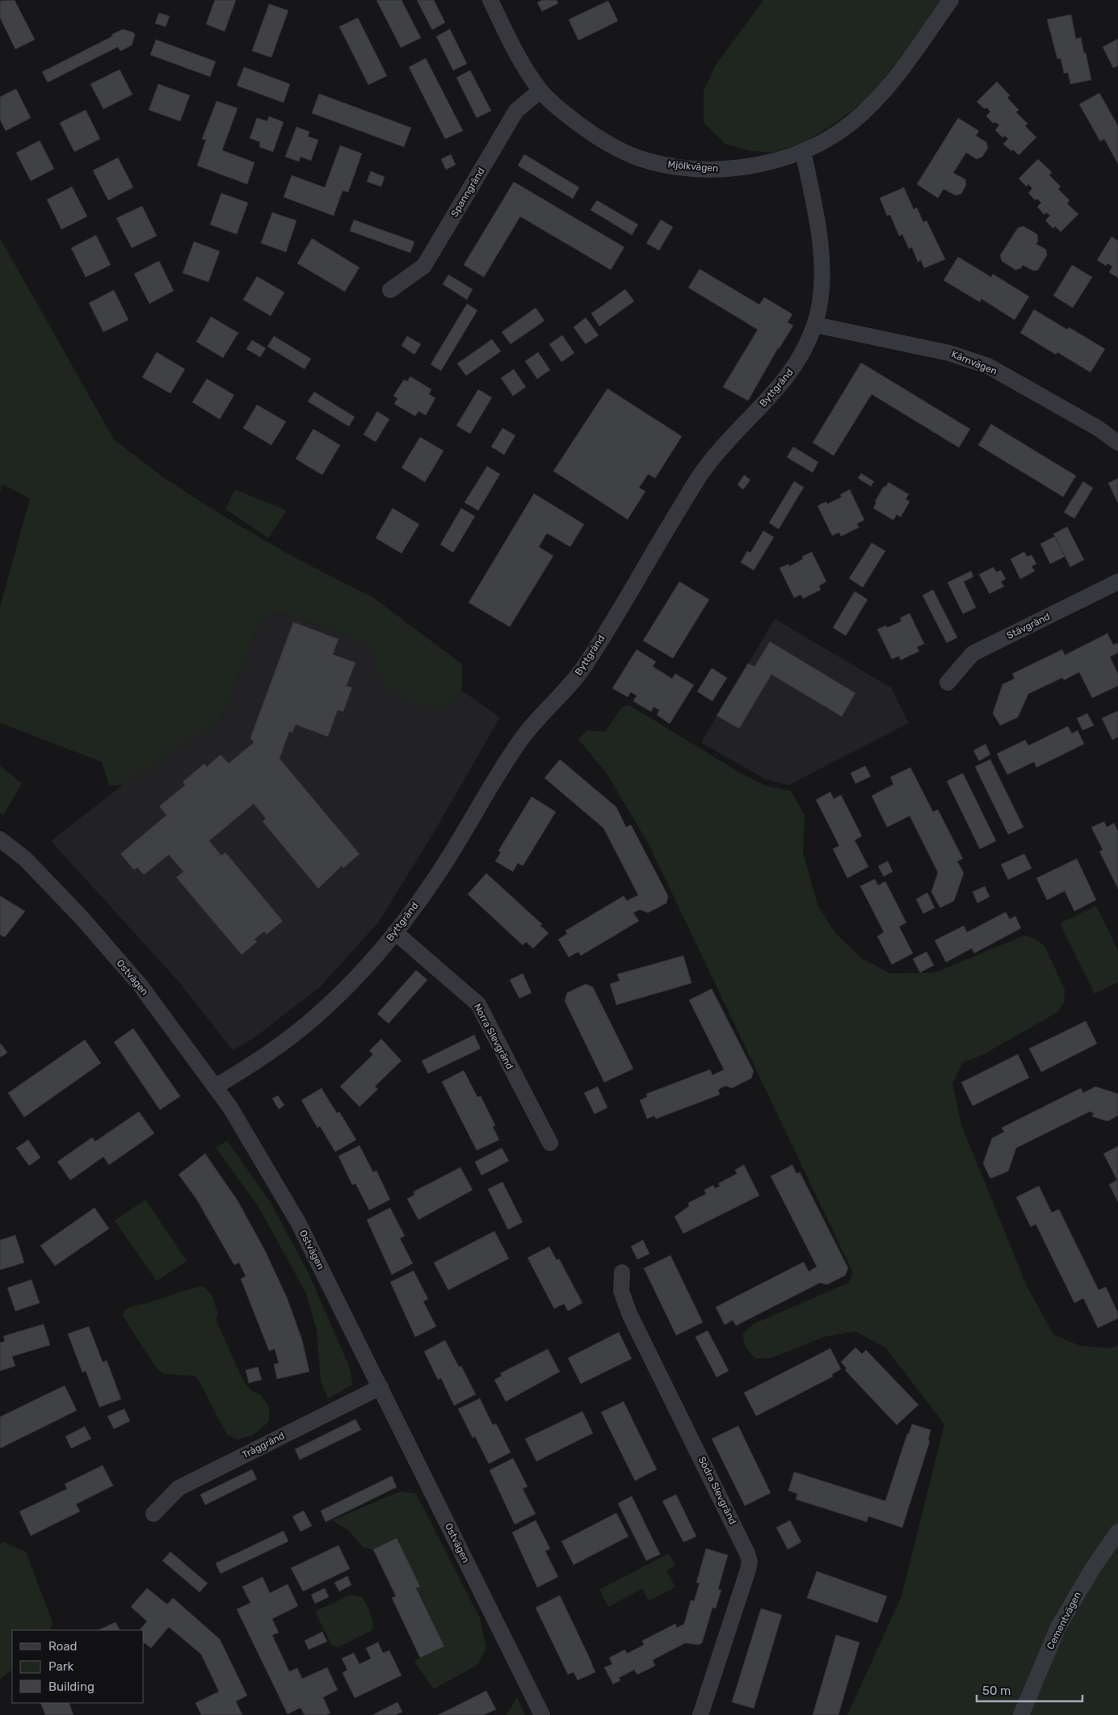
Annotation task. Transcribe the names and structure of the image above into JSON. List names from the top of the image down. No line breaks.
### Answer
{"streets":{"street":["Mjölkvägen","Spanngränd","Kärnvägen","Byttgränd","Stävgränd","Ostvägen","Norra Slevgränd","Tråggränd","Södra Slevgränd","Cementvägen"]},"crossings":[["Mjölkvägen","Spanngränd"],["Mjölkvägen","Byttgränd"],["Kärnvägen","Byttgränd"],["Byttgränd","Ostvägen"],["Byttgränd","Norra Slevgränd"],["Ostvägen","Tråggränd"]],"legend":["Road","Park","Building"],"scale_bar":"50 m"}
